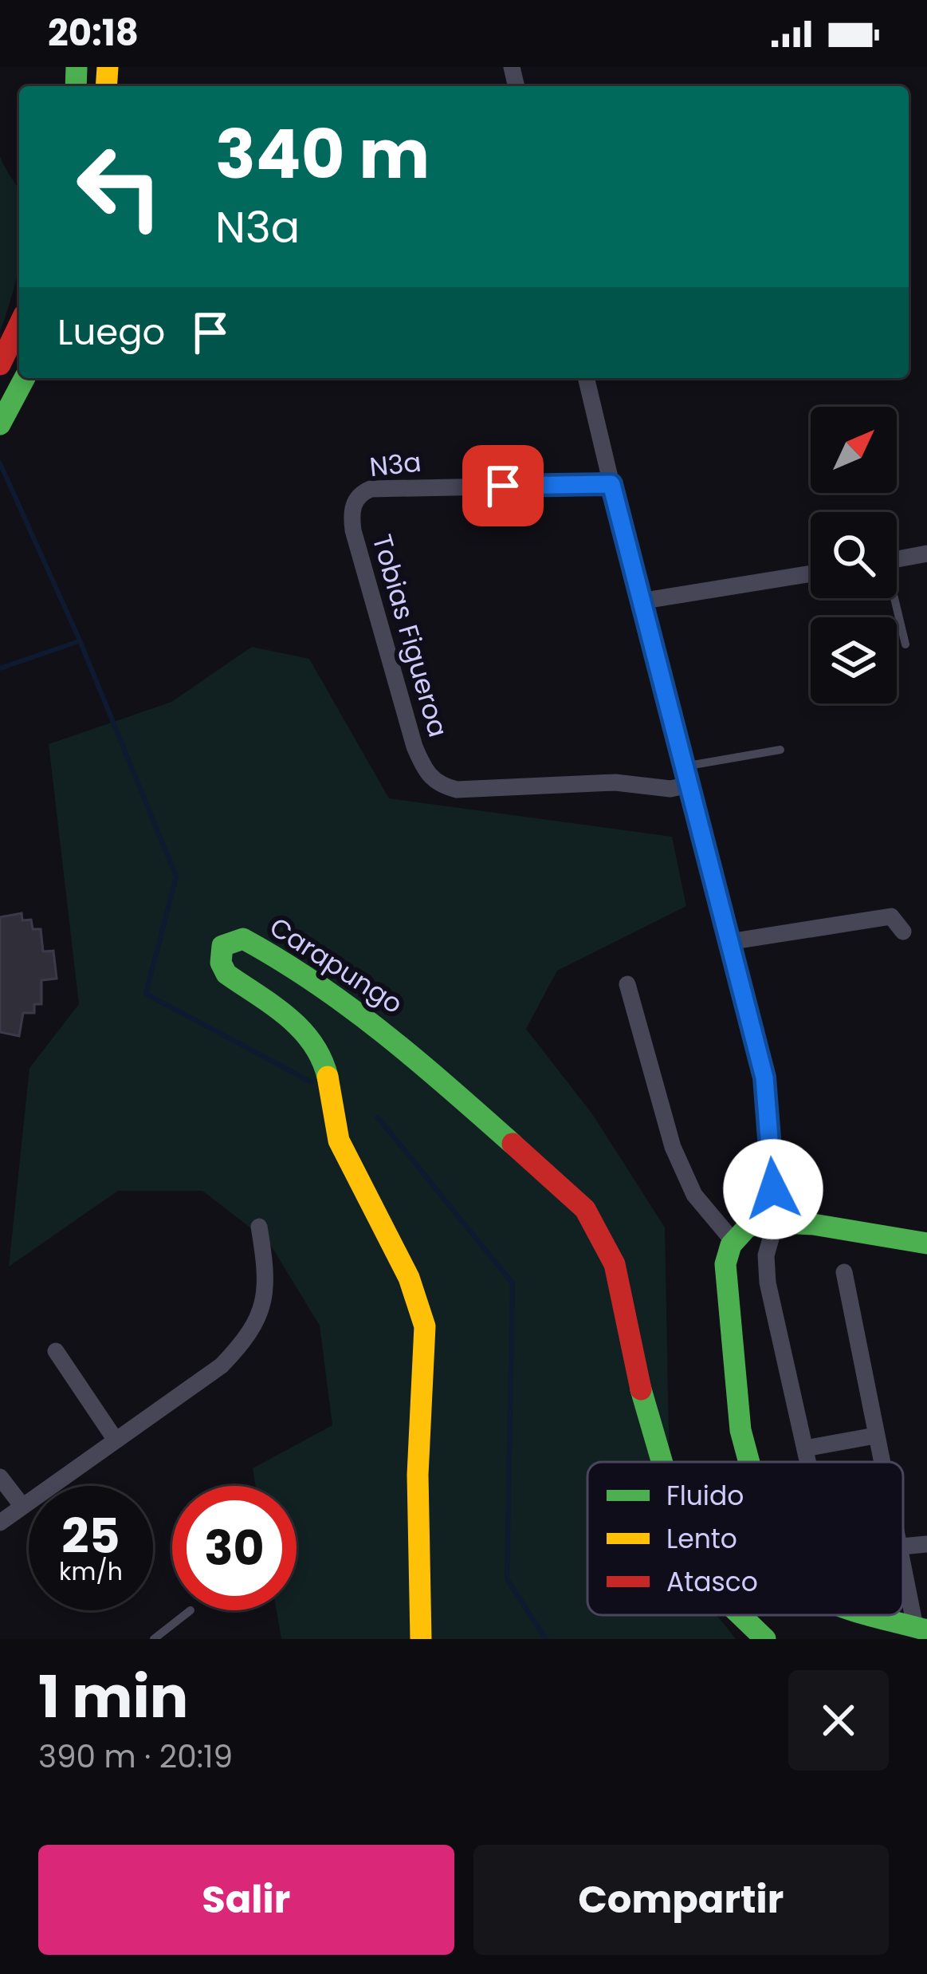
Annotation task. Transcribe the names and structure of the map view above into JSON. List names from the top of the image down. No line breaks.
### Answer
{"streets":{"main road":["Carapungo"],"street":["N3a","Tobias Figueroa"]},"crossings":[["N3a","Tobias Figueroa"]],"legend":["Fluido","Lento","Atasco"],"north":"top right","page":{"status":"20:18","turn":["340 m","N3a"],"then":"Luego","speed":"25 km/h","limit":"30","heading":["1 min","390 m · 20:19"],"buttons":["Salir","Compartir"]}}
